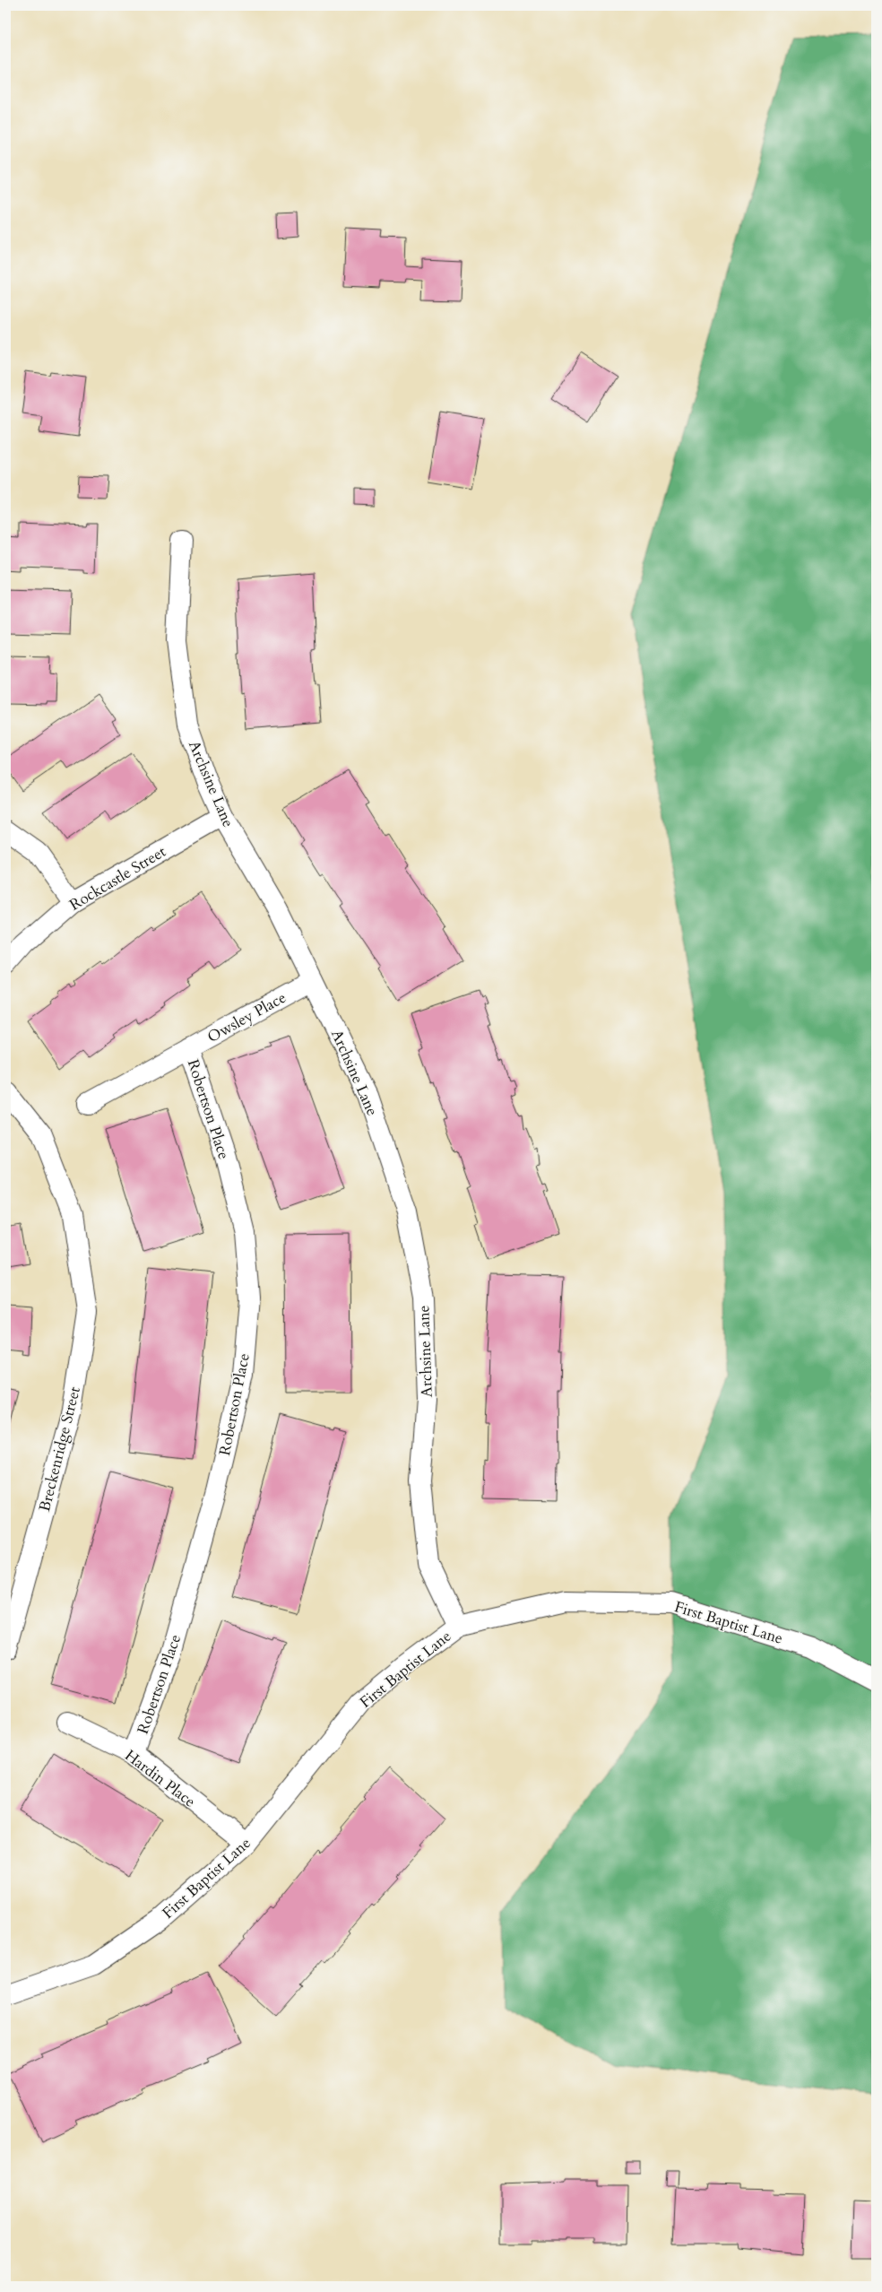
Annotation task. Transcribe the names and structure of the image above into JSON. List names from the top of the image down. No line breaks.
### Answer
{"streets":{"street":["Archsine Lane","Rockcastle Street","Owsley Place","Robertson Place","Breckenridge Street","First Baptist Lane","Hardin Place"]},"crossings":[["Archsine Lane","Rockcastle Street"],["Archsine Lane","Owsley Place"],["Archsine Lane","First Baptist Lane"],["Owsley Place","Robertson Place"],["Robertson Place","Hardin Place"],["First Baptist Lane","Hardin Place"]]}
